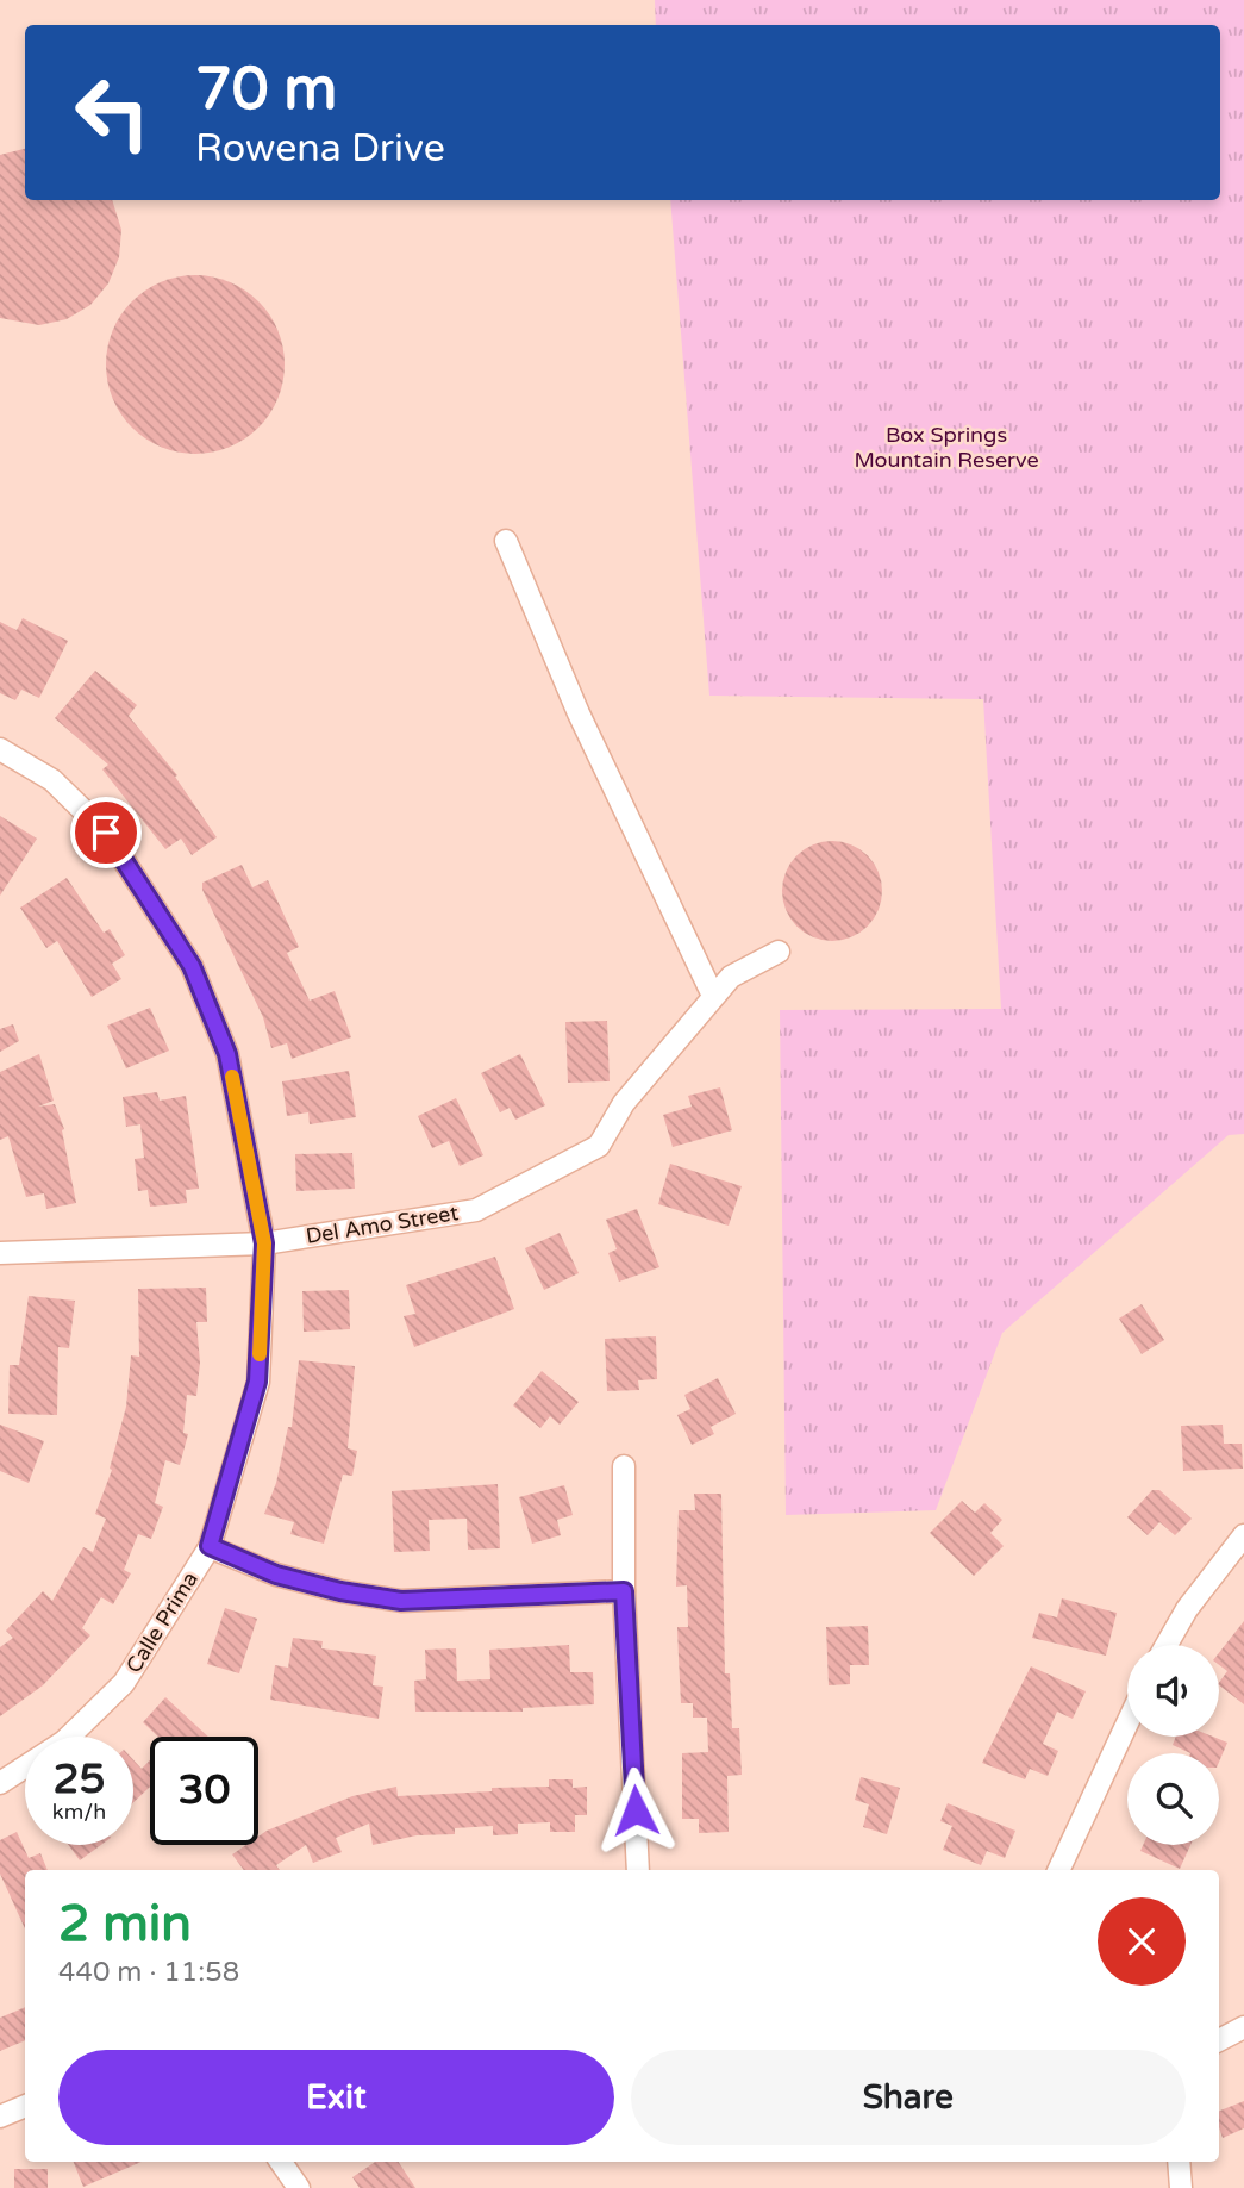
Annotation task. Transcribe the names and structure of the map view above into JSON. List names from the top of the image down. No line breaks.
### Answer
{"streets":{"street":["Del Amo Street","Calle Prima"]},"crossings":[["Del Amo Street","Calle Prima"]],"parks":["Box Springs Mountain Reserve"],"page":{"turn":["70 m","Rowena Drive"],"speed":"25 km/h","limit":"30","heading":["2 min","440 m · 11:58"],"buttons":["Exit","Share"]}}
